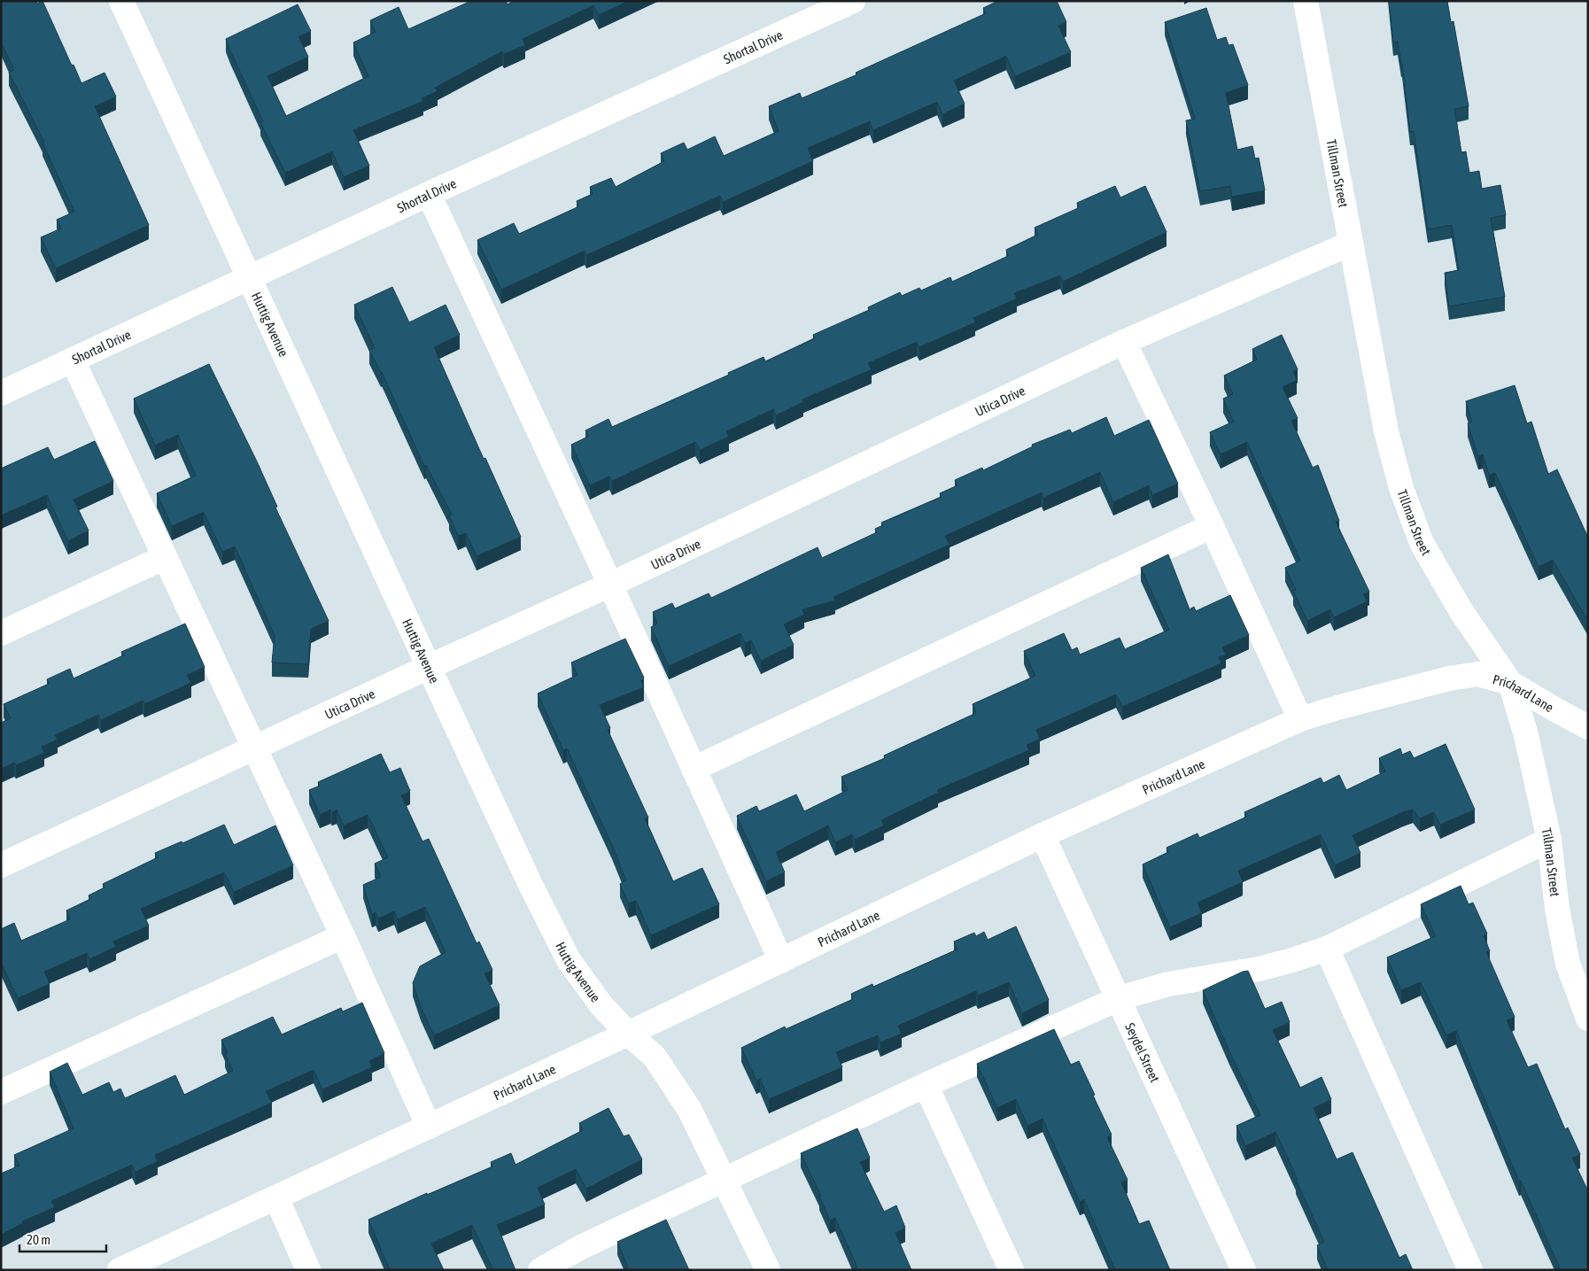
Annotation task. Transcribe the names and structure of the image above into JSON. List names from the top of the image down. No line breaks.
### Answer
{"streets":{"street":["Shortal Drive","Tillman Street","Huttig Avenue","Utica Drive","Prichard Lane","Seydel Street"]},"crossings":[["Shortal Drive","Huttig Avenue"],["Tillman Street","Utica Drive"],["Tillman Street","Prichard Lane"],["Huttig Avenue","Utica Drive"],["Huttig Avenue","Prichard Lane"],["Prichard Lane","Seydel Street"]],"scale_bar":"20 m"}
